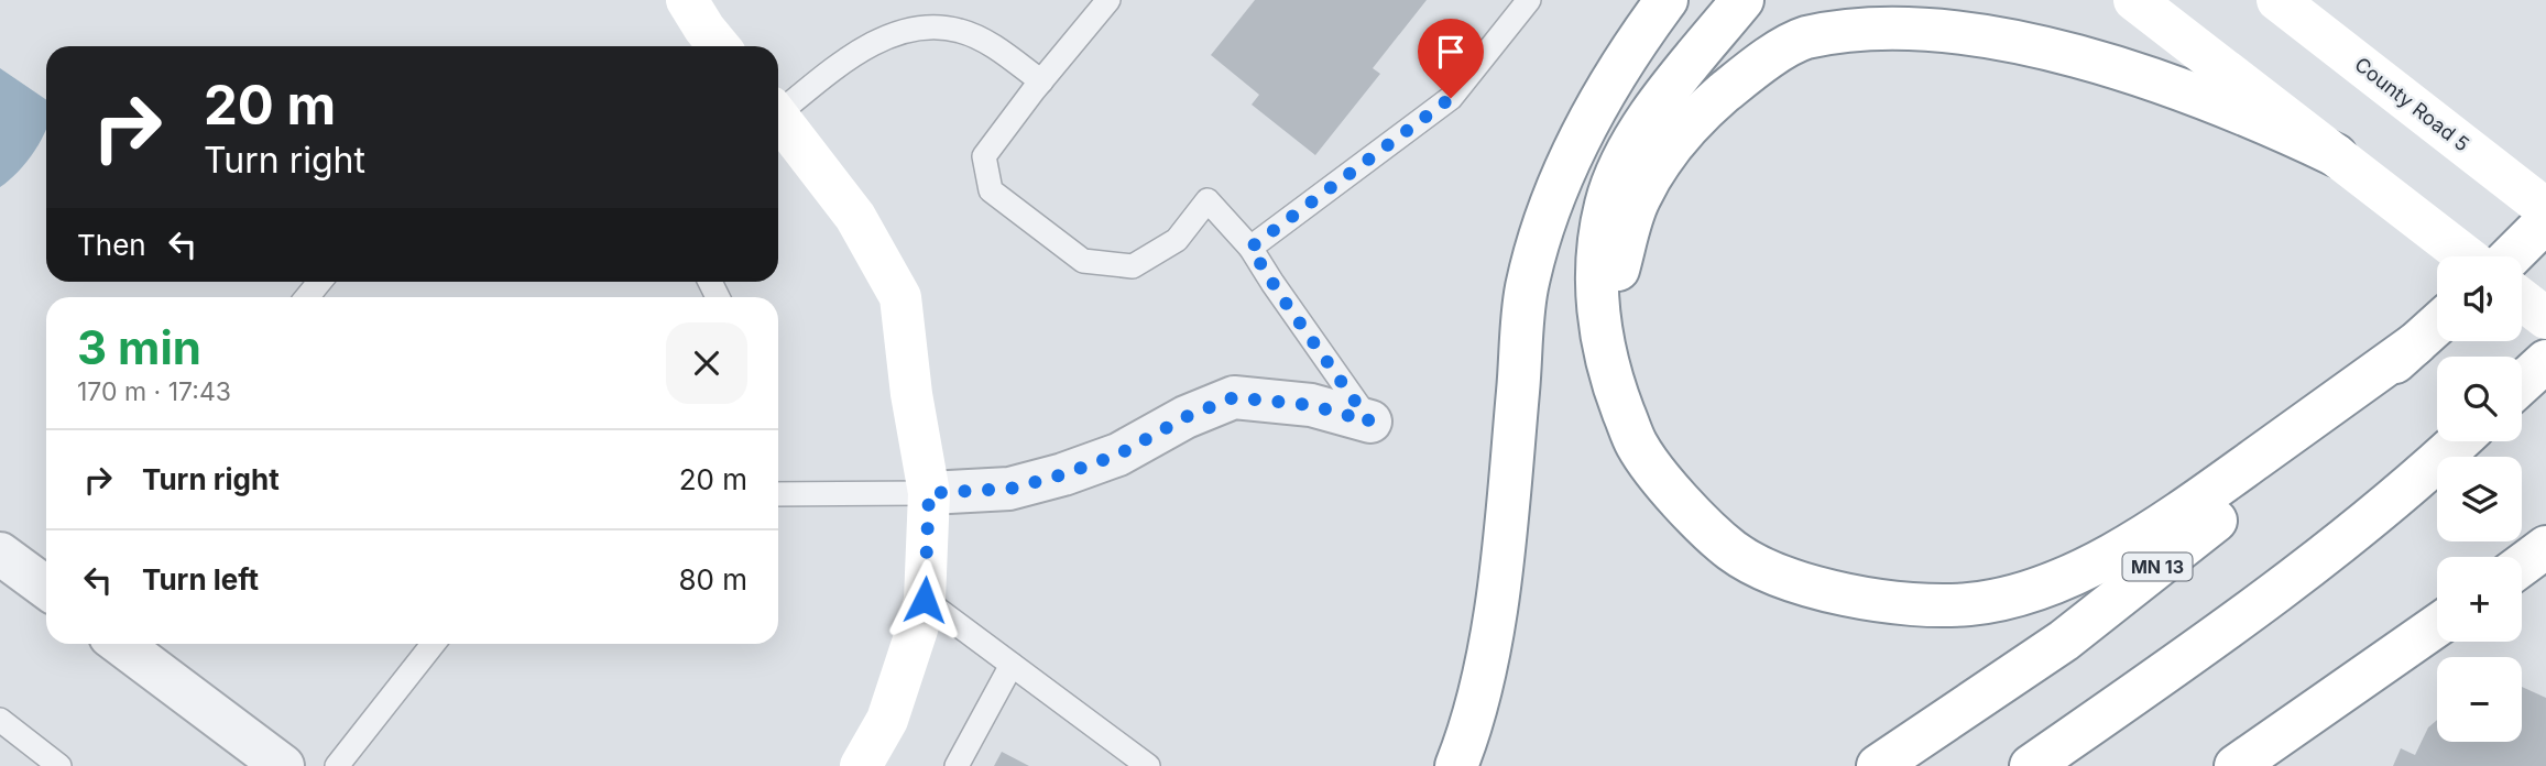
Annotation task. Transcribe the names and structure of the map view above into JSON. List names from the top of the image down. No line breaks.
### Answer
{"streets":{"main road":["County Road 5","MN 13"]},"page":{"turn":["20 m","Turn right"],"then":"Then","map_buttons":["+","−"],"heading":["3 min","170 m · 17:43"],"list":[{"name":"Turn right","value":"20 m"},{"name":"Turn left","value":"80 m"}]}}
